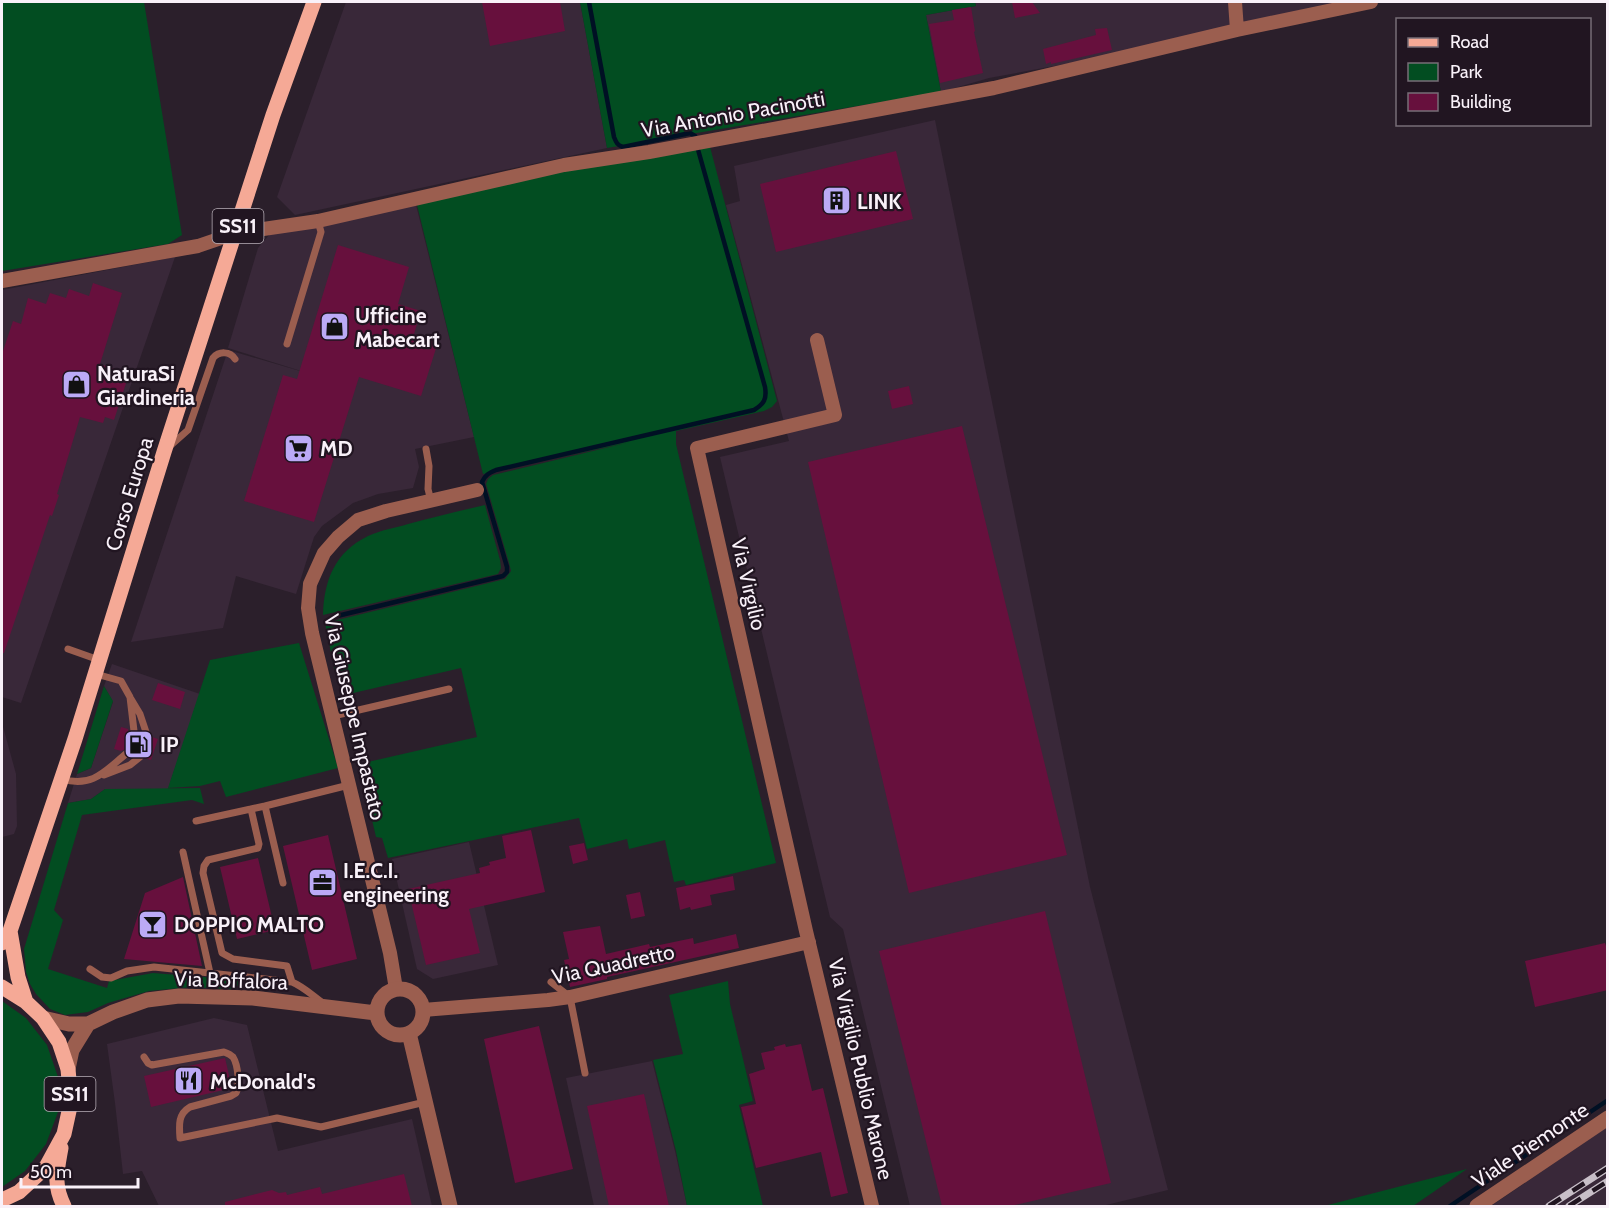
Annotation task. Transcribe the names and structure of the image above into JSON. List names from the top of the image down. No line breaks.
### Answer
{"streets":{"main road":["SS11","Corso Europa"],"street":["Via Antonio Pacinotti","Via Virgilio","Via Giuseppe Impastato","Via Quadretto","Via Boffalora","Via Virgilio Publio Marone","Viale Piemonte"]},"crossings":[["Via Antonio Pacinotti","Corso Europa"],["Via Virgilio","Via Quadretto"],["Via Virgilio","Via Virgilio Publio Marone"],["Via Giuseppe Impastato","Via Quadretto"],["Via Giuseppe Impastato","Via Boffalora"],["Via Quadretto","Via Boffalora"],["Via Quadretto","Via Virgilio Publio Marone"]],"places":{"building":["LINK"],"shop":["Ufficine Mabecart","NaturaSi Giardineria"],"supermarket":["MD"],"fuel station":["IP"],"office":["I.E.C.I. engineering"],"bar":["DOPPIO MALTO"],"restaurant":["McDonald's"]},"legend":["Road","Park","Building"],"scale_bar":"50 m"}
